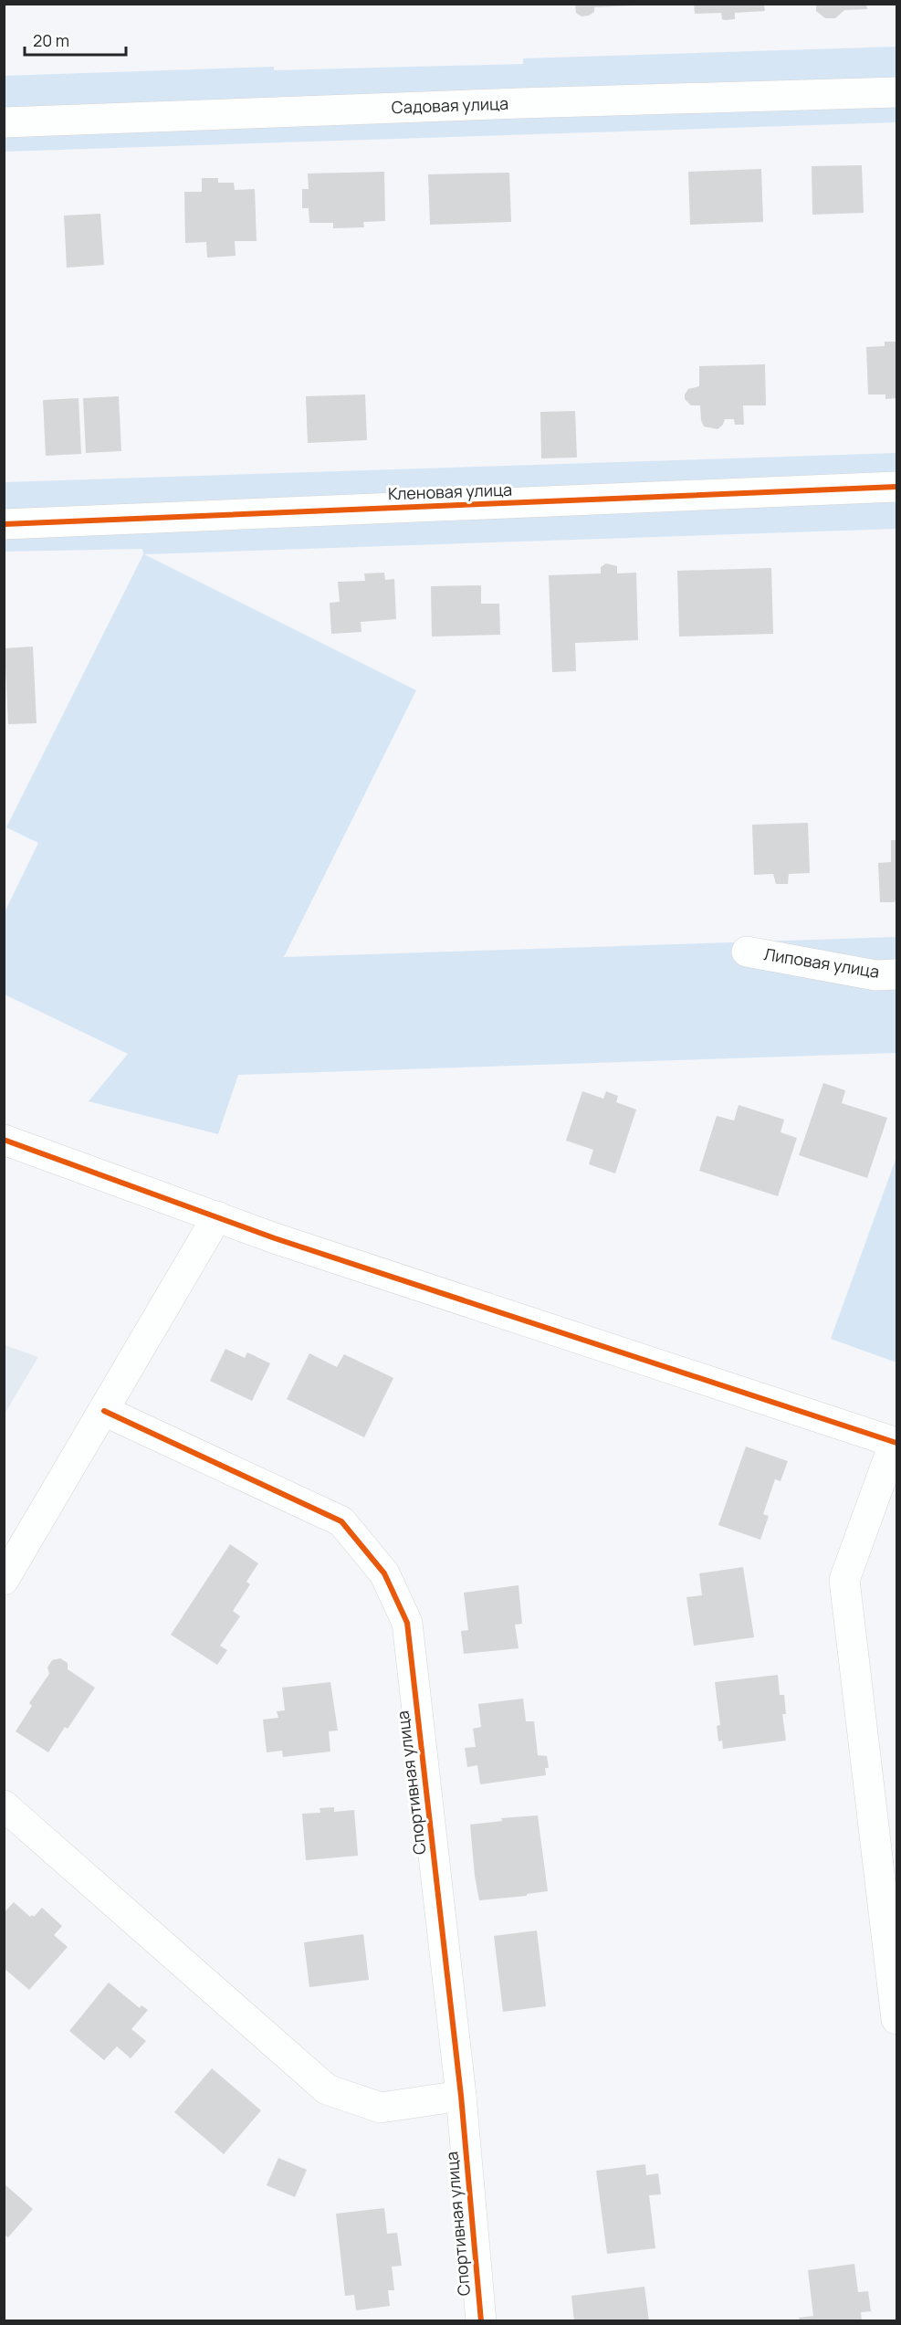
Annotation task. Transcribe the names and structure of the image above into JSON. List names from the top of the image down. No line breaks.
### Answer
{"streets":{"street":["Садовая улица","Кленовая улица","Липовая улица","Спортивная улица"]},"scale_bar":"20 m"}
